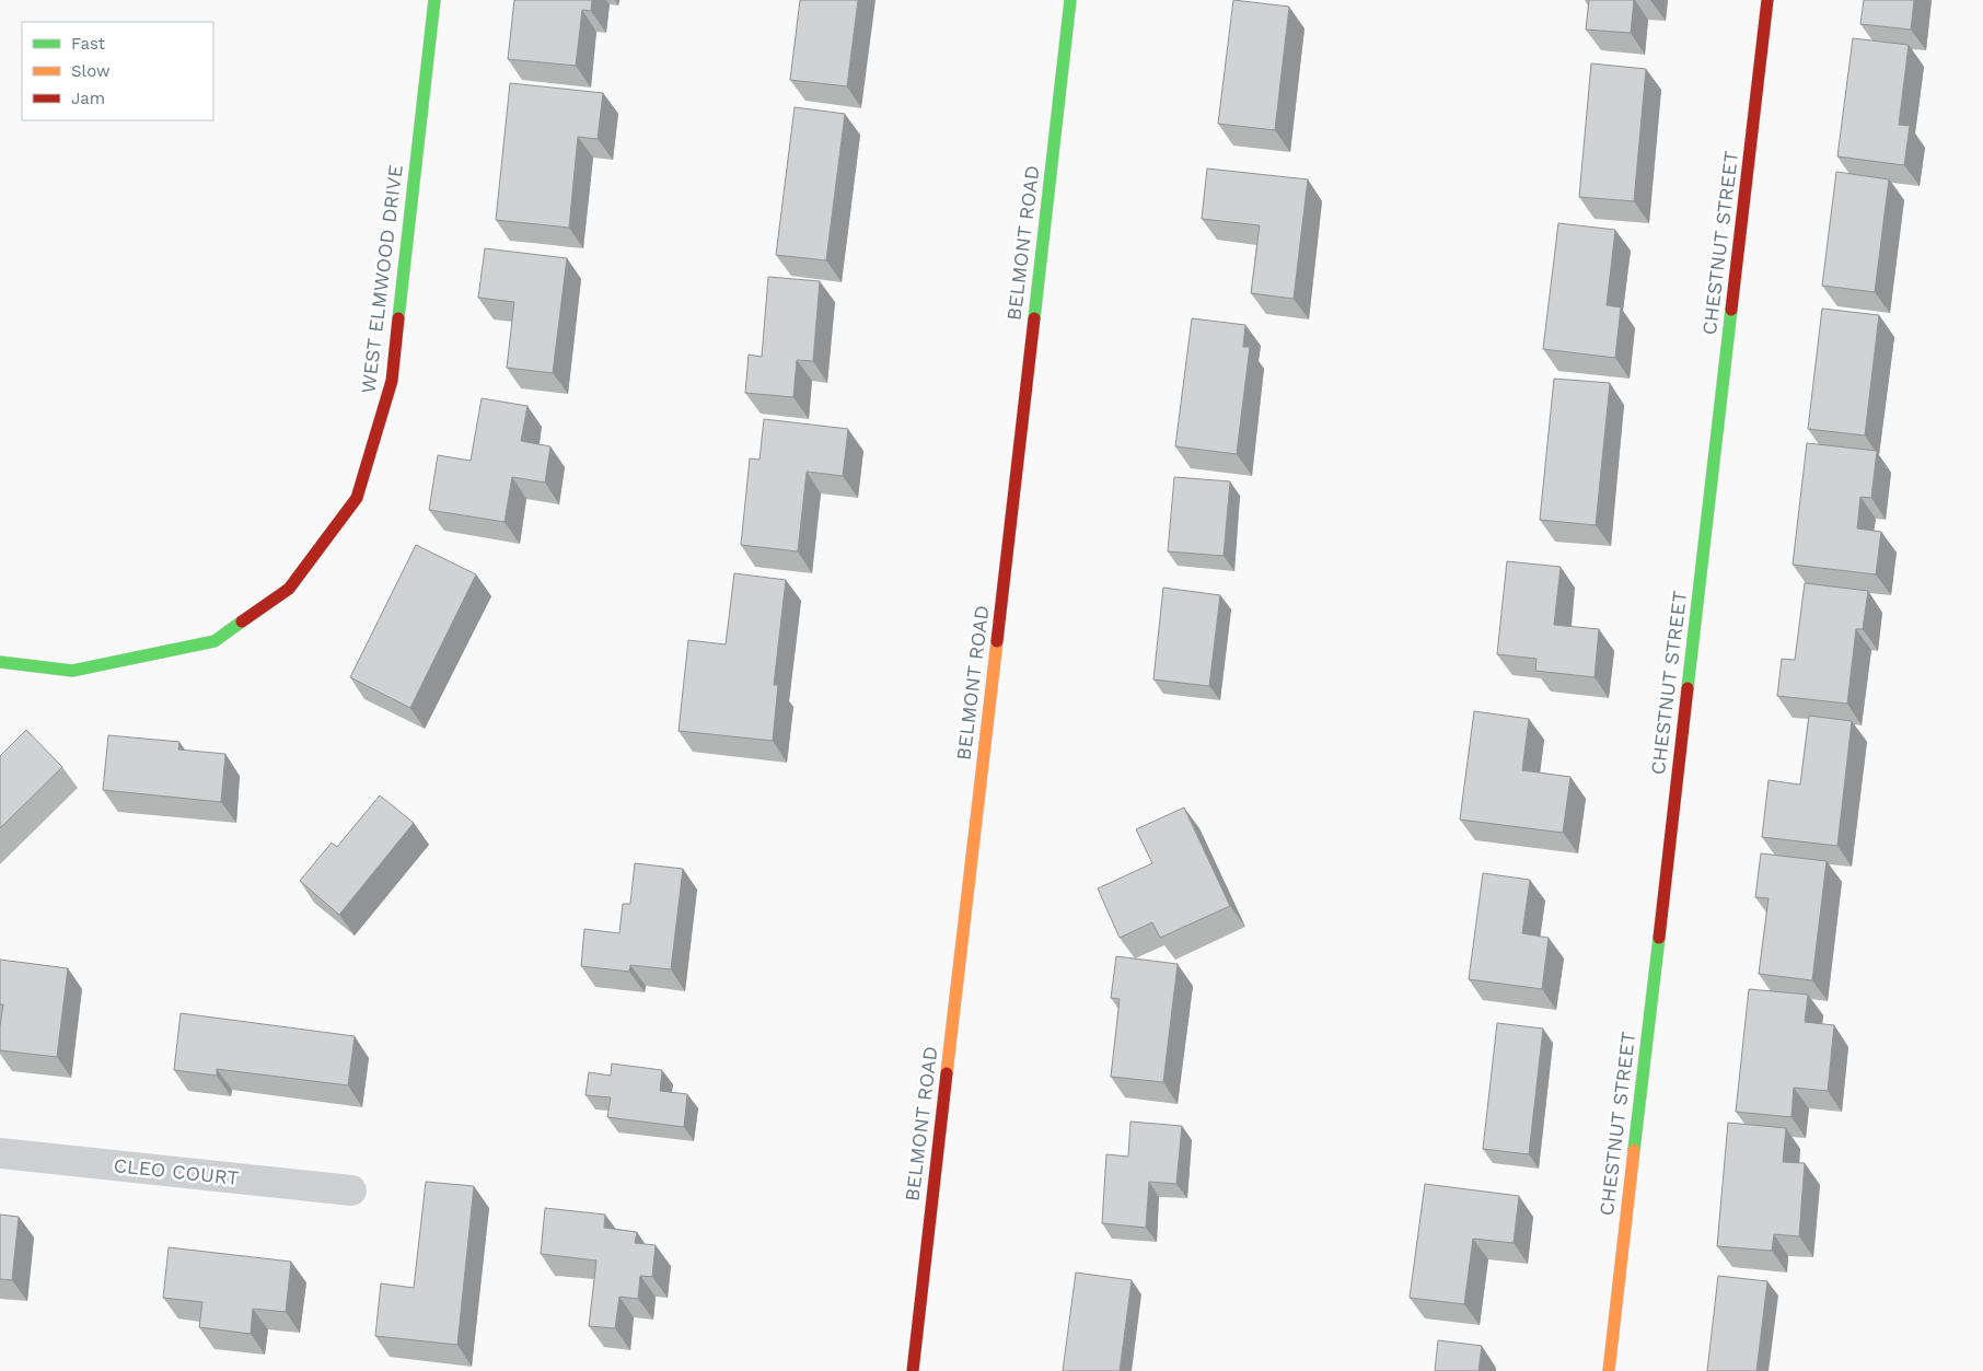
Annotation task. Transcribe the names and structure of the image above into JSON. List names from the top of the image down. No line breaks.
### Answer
{"streets":{"street":["BELMONT ROAD","CHESTNUT STREET","WEST ELMWOOD DRIVE","CLEO COURT"]},"legend":["Fast","Slow","Jam"]}
